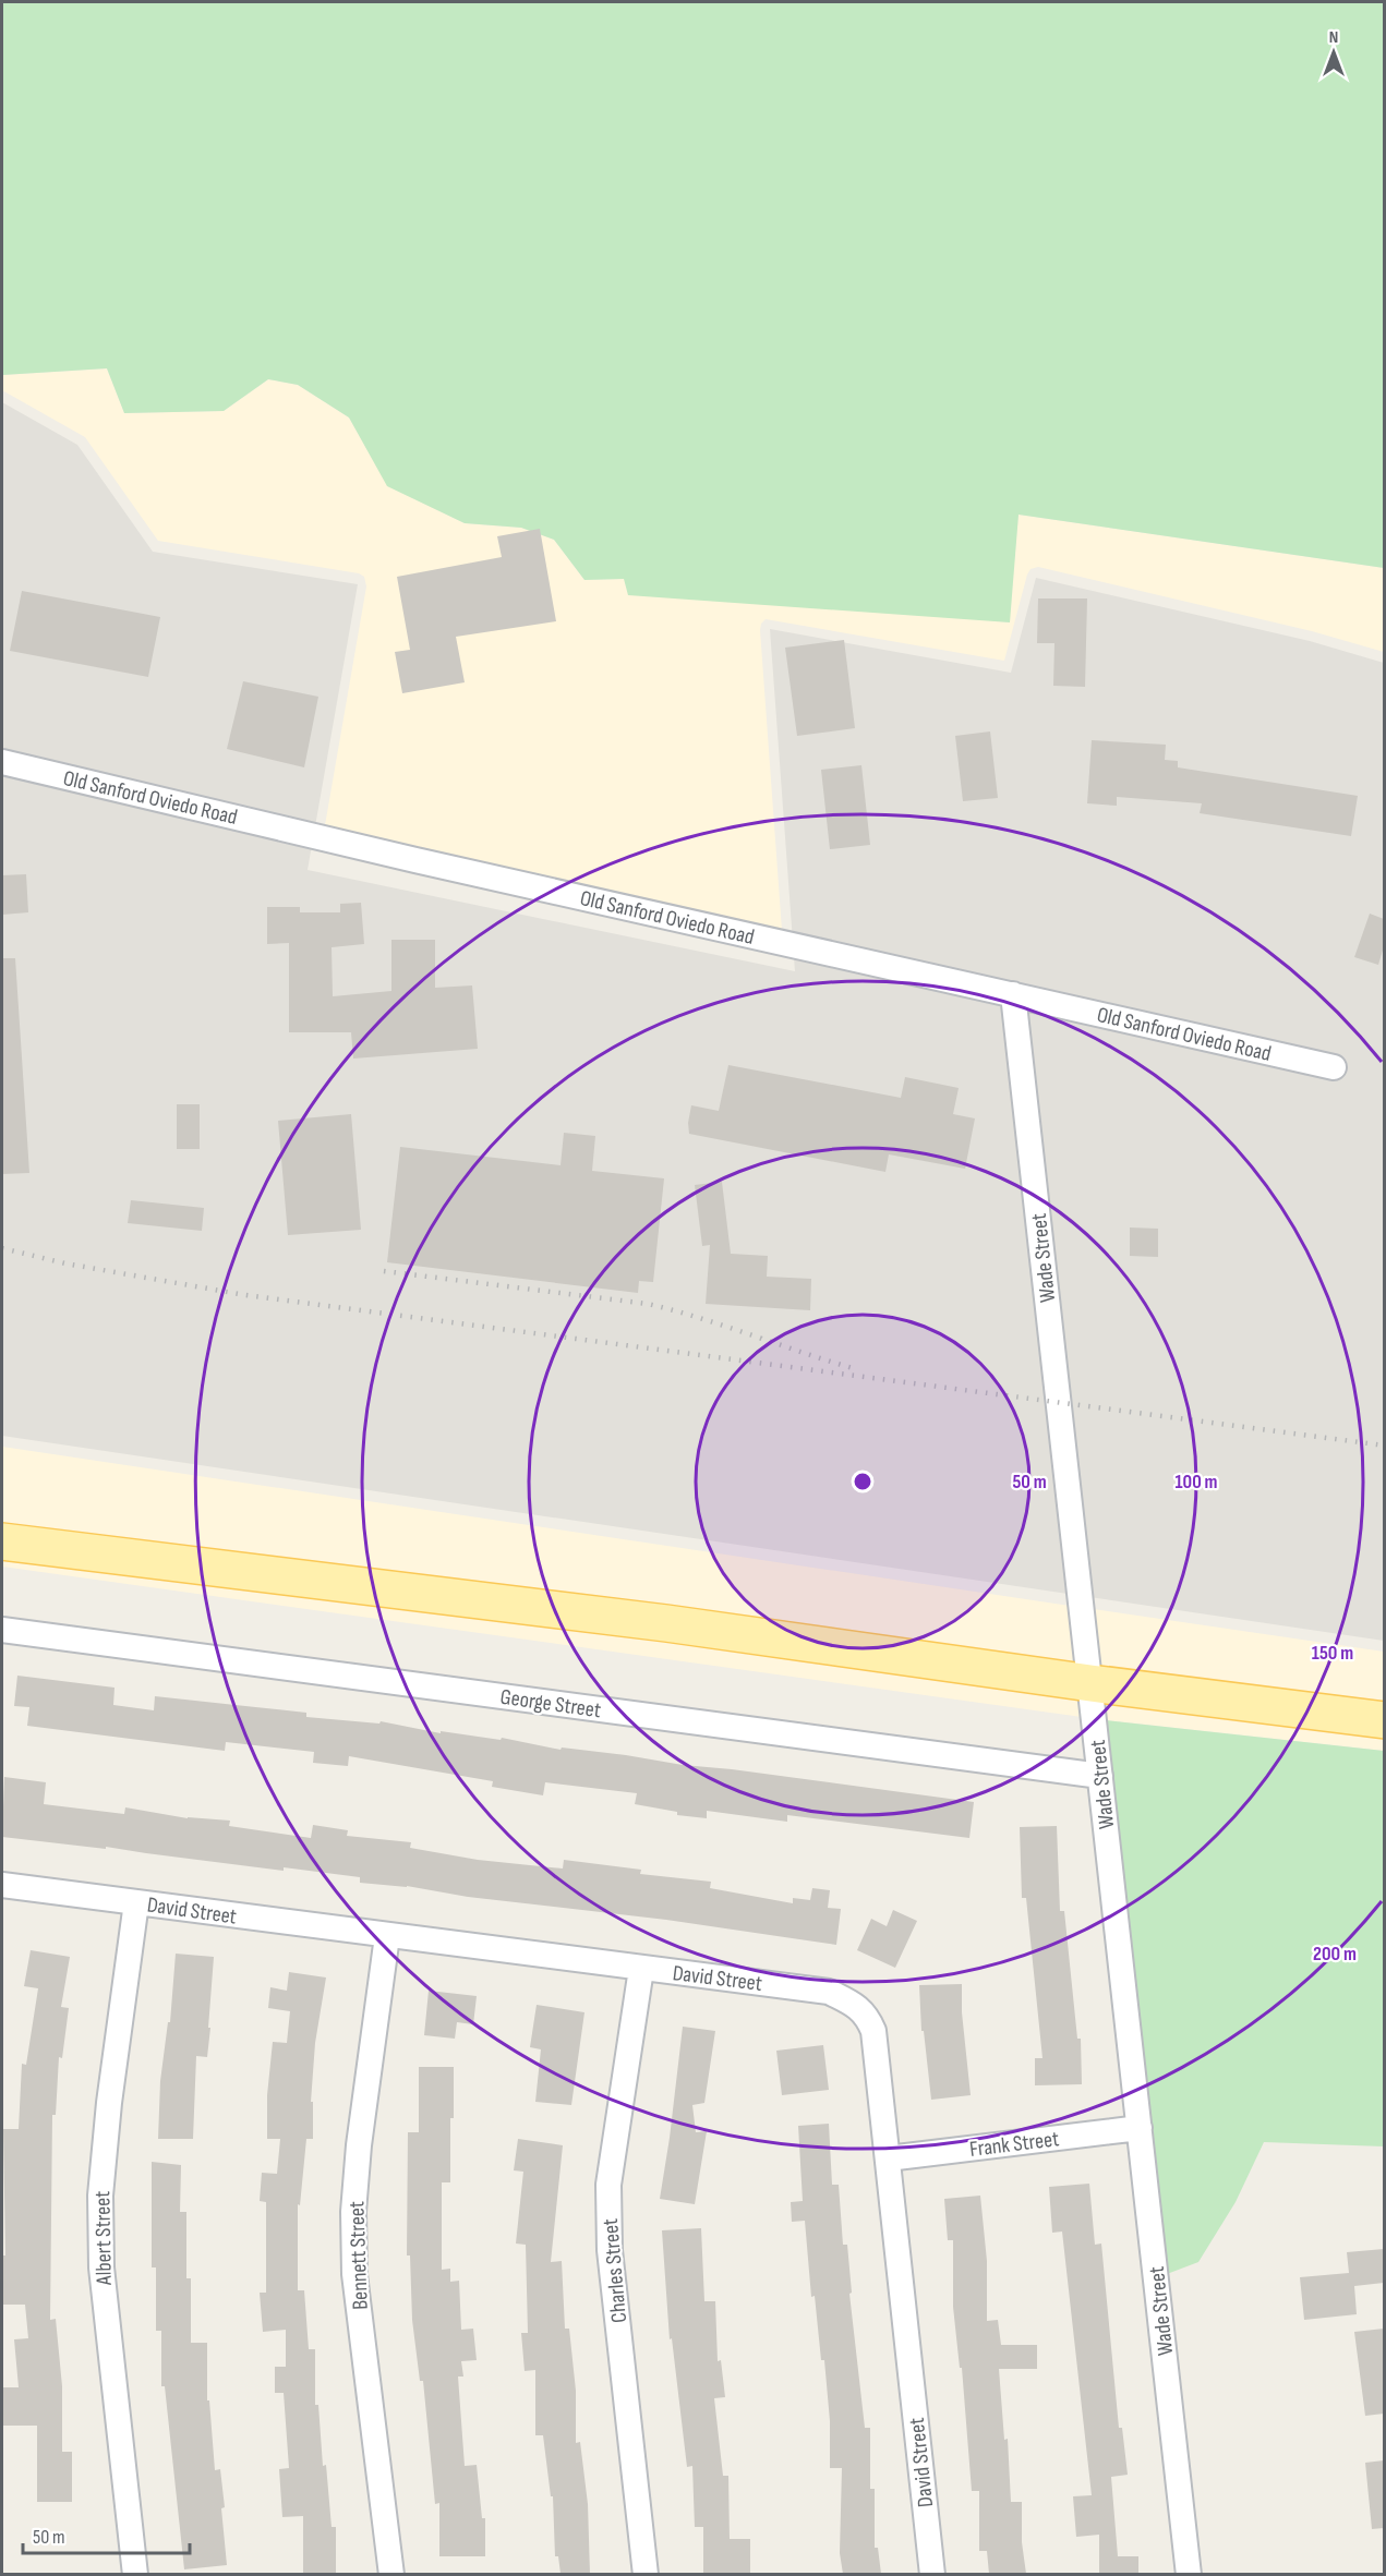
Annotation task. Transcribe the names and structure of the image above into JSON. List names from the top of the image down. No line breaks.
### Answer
{"streets":{"street":["Old Sanford Oviedo Road","Wade Street","George Street","David Street","Frank Street","Albert Street","Bennett Street","Charles Street"]},"crossings":[["Old Sanford Oviedo Road","Wade Street"],["Wade Street","George Street"],["Wade Street","Frank Street"],["David Street","Frank Street"],["David Street","Albert Street"],["David Street","Bennett Street"],["David Street","Charles Street"]],"scale_bar":"50 m","north":"top","rings":["50 m","100 m","150 m","200 m"]}
